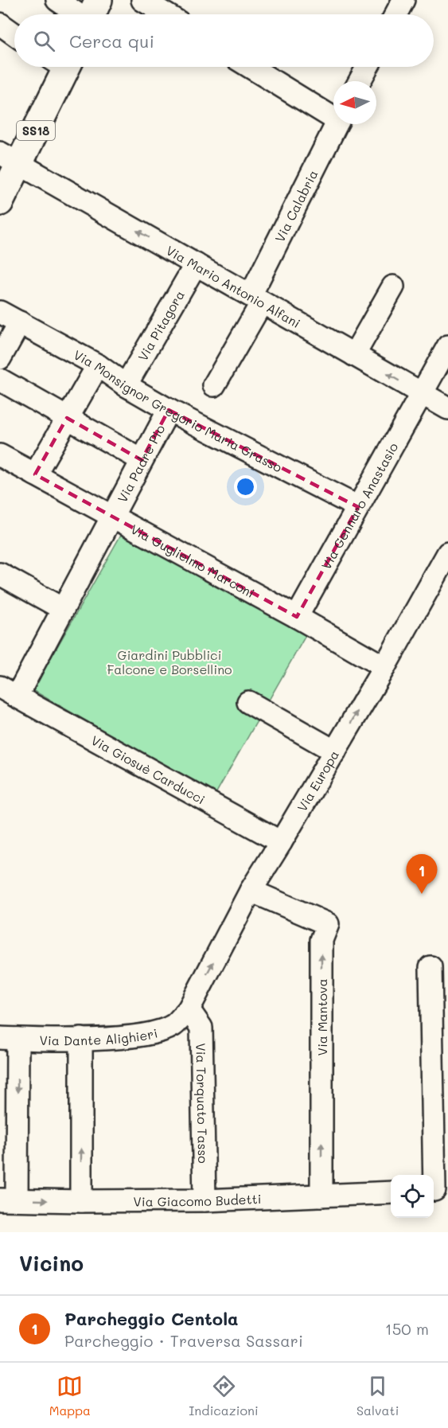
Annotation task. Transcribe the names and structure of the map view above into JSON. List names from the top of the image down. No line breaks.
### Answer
{"streets":{"main road":["SS18"],"street":["Via Calabria","Via Mario Antonio Alfani","Via Pitagora","Via Monsignor Gregorio Maria Grasso","Via Padre Pio","Via Gennaro Anastasio","Via Guglielmo Marconi","Via Giosuè Carducci","Via Europa","Via Mantova","Via Dante Alighieri","Via Torquato Tasso","Via Giacomo Budetti"]},"crossings":[["SS18","Via Mario Antonio Alfani"],["Via Calabria","Via Mario Antonio Alfani"],["Via Mario Antonio Alfani","Via Pitagora"],["Via Mario Antonio Alfani","Via Gennaro Anastasio"],["Via Pitagora","Via Monsignor Gregorio Maria Grasso"],["Via Monsignor Gregorio Maria Grasso","Via Padre Pio"],["Via Monsignor Gregorio Maria Grasso","Via Gennaro Anastasio"],["Via Padre Pio","Via Guglielmo Marconi"],["Via Padre Pio","Via Giosuè Carducci"],["Via Gennaro Anastasio","Via Guglielmo Marconi"],["Via Guglielmo Marconi","Via Europa"],["Via Giosuè Carducci","Via Europa"],["Via Europa","Via Mantova"],["Via Europa","Via Dante Alighieri"],["Via Europa","Via Torquato Tasso"],["Via Mantova","Via Giacomo Budetti"],["Via Dante Alighieri","Via Torquato Tasso"],["Via Torquato Tasso","Via Giacomo Budetti"]],"one_way":["Via Mario Antonio Alfani","Via Europa"],"parks":["Giardini Pubblici Falcone e Borsellino"],"north":"left","page":{"search":"Cerca qui","pins":"1","heading":"Vicino","list":[{"mark":"1","name":"Parcheggio Centola","note":"Parcheggio · Traversa Sassari","value":"150 m"}],"nav":["Mappa","Indicazioni","Salvati"]}}
